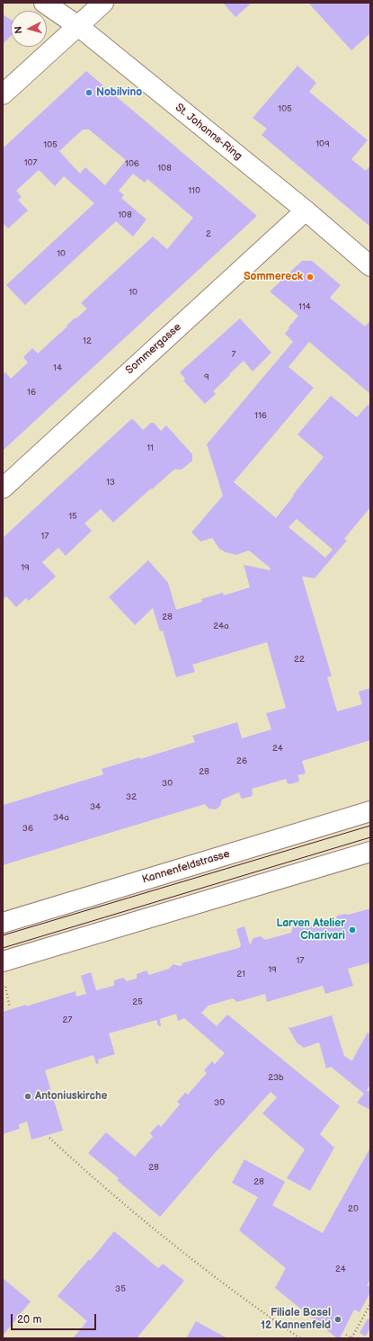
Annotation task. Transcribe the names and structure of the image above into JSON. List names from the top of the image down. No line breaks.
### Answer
{"streets":{"street":["St. Johanns-Ring","Sommergasse","Kannenfeldstrasse"]},"crossings":[["St. Johanns-Ring","Sommergasse"]],"places":["Nobilvino","Sommereck","Larven Atelier Charivari","Antoniuskirche","Filiale Basel 12 Kannenfeld"],"house_numbers":["105","109","105","107","106","108","110","108","2","10","10","114","12","7","14","9","16","116","11","13","15","17","19","28","24a","22","24","26","28","30","32","34","34a","36","17","19","21","25","27","23b","30","28","28","20","24","35"],"scale_bar":"20 m","north":"left"}
